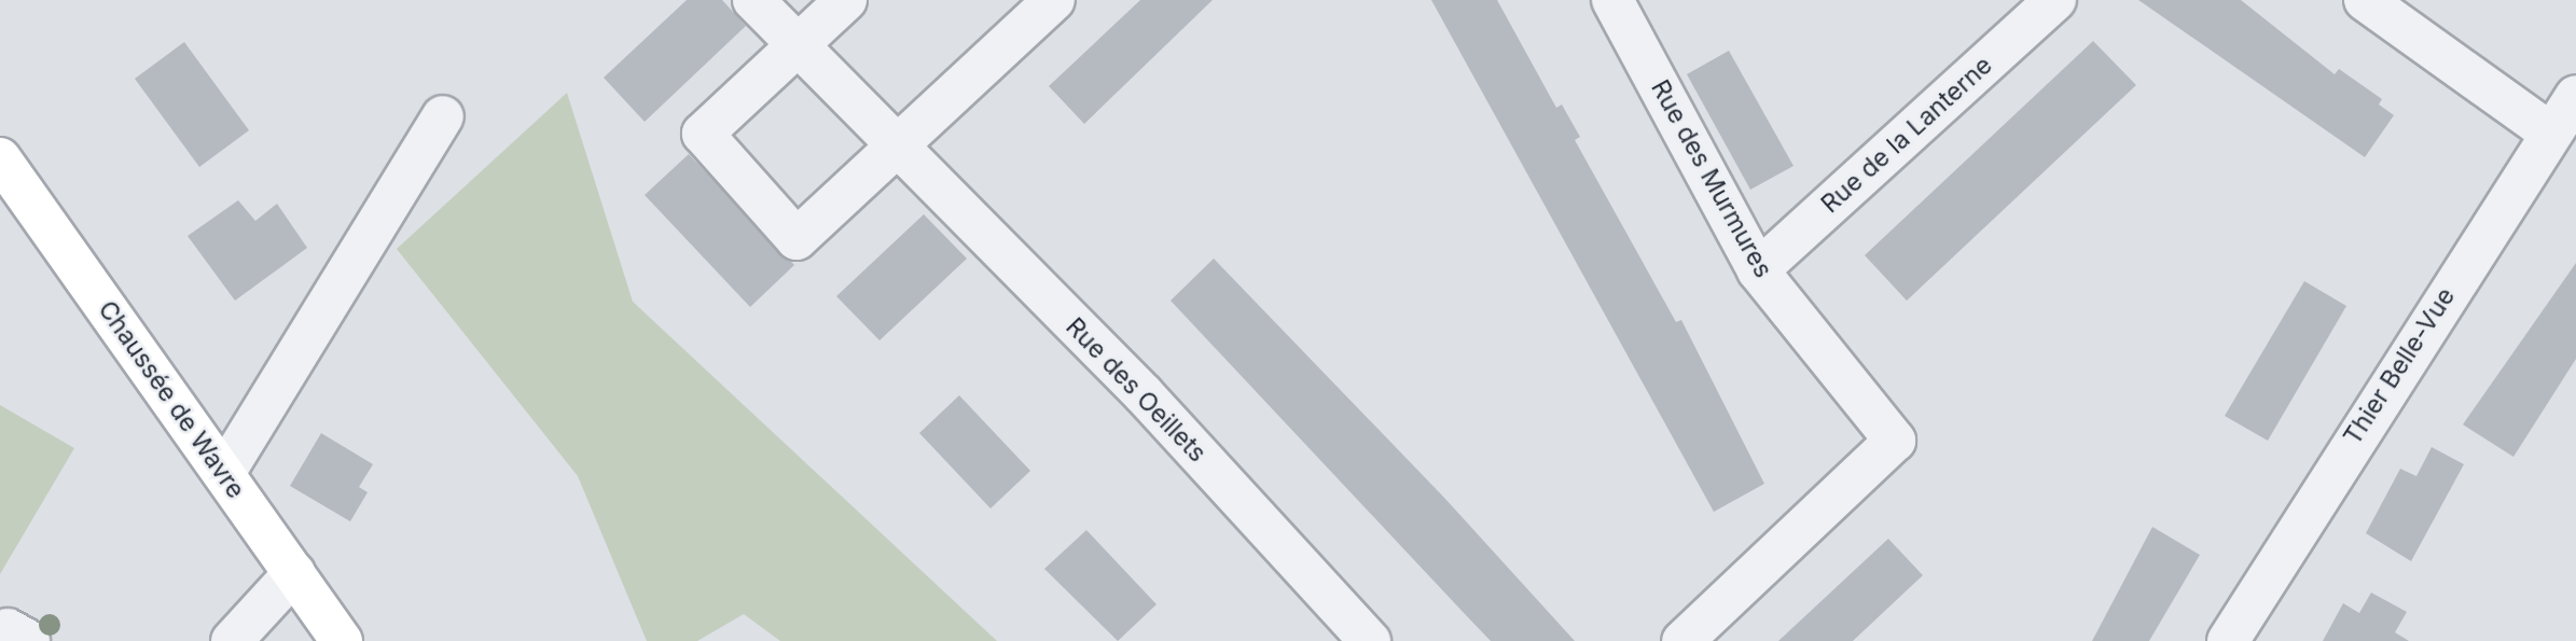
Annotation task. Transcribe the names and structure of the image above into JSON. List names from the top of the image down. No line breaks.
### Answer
{"streets":{"main road":["Chaussée de Wavre"],"street":["Rue de la Lanterne","Rue des Murmures","Thier Belle-Vue","Rue des Oeillets"]},"crossings":[["Rue de la Lanterne","Rue des Murmures"]]}
